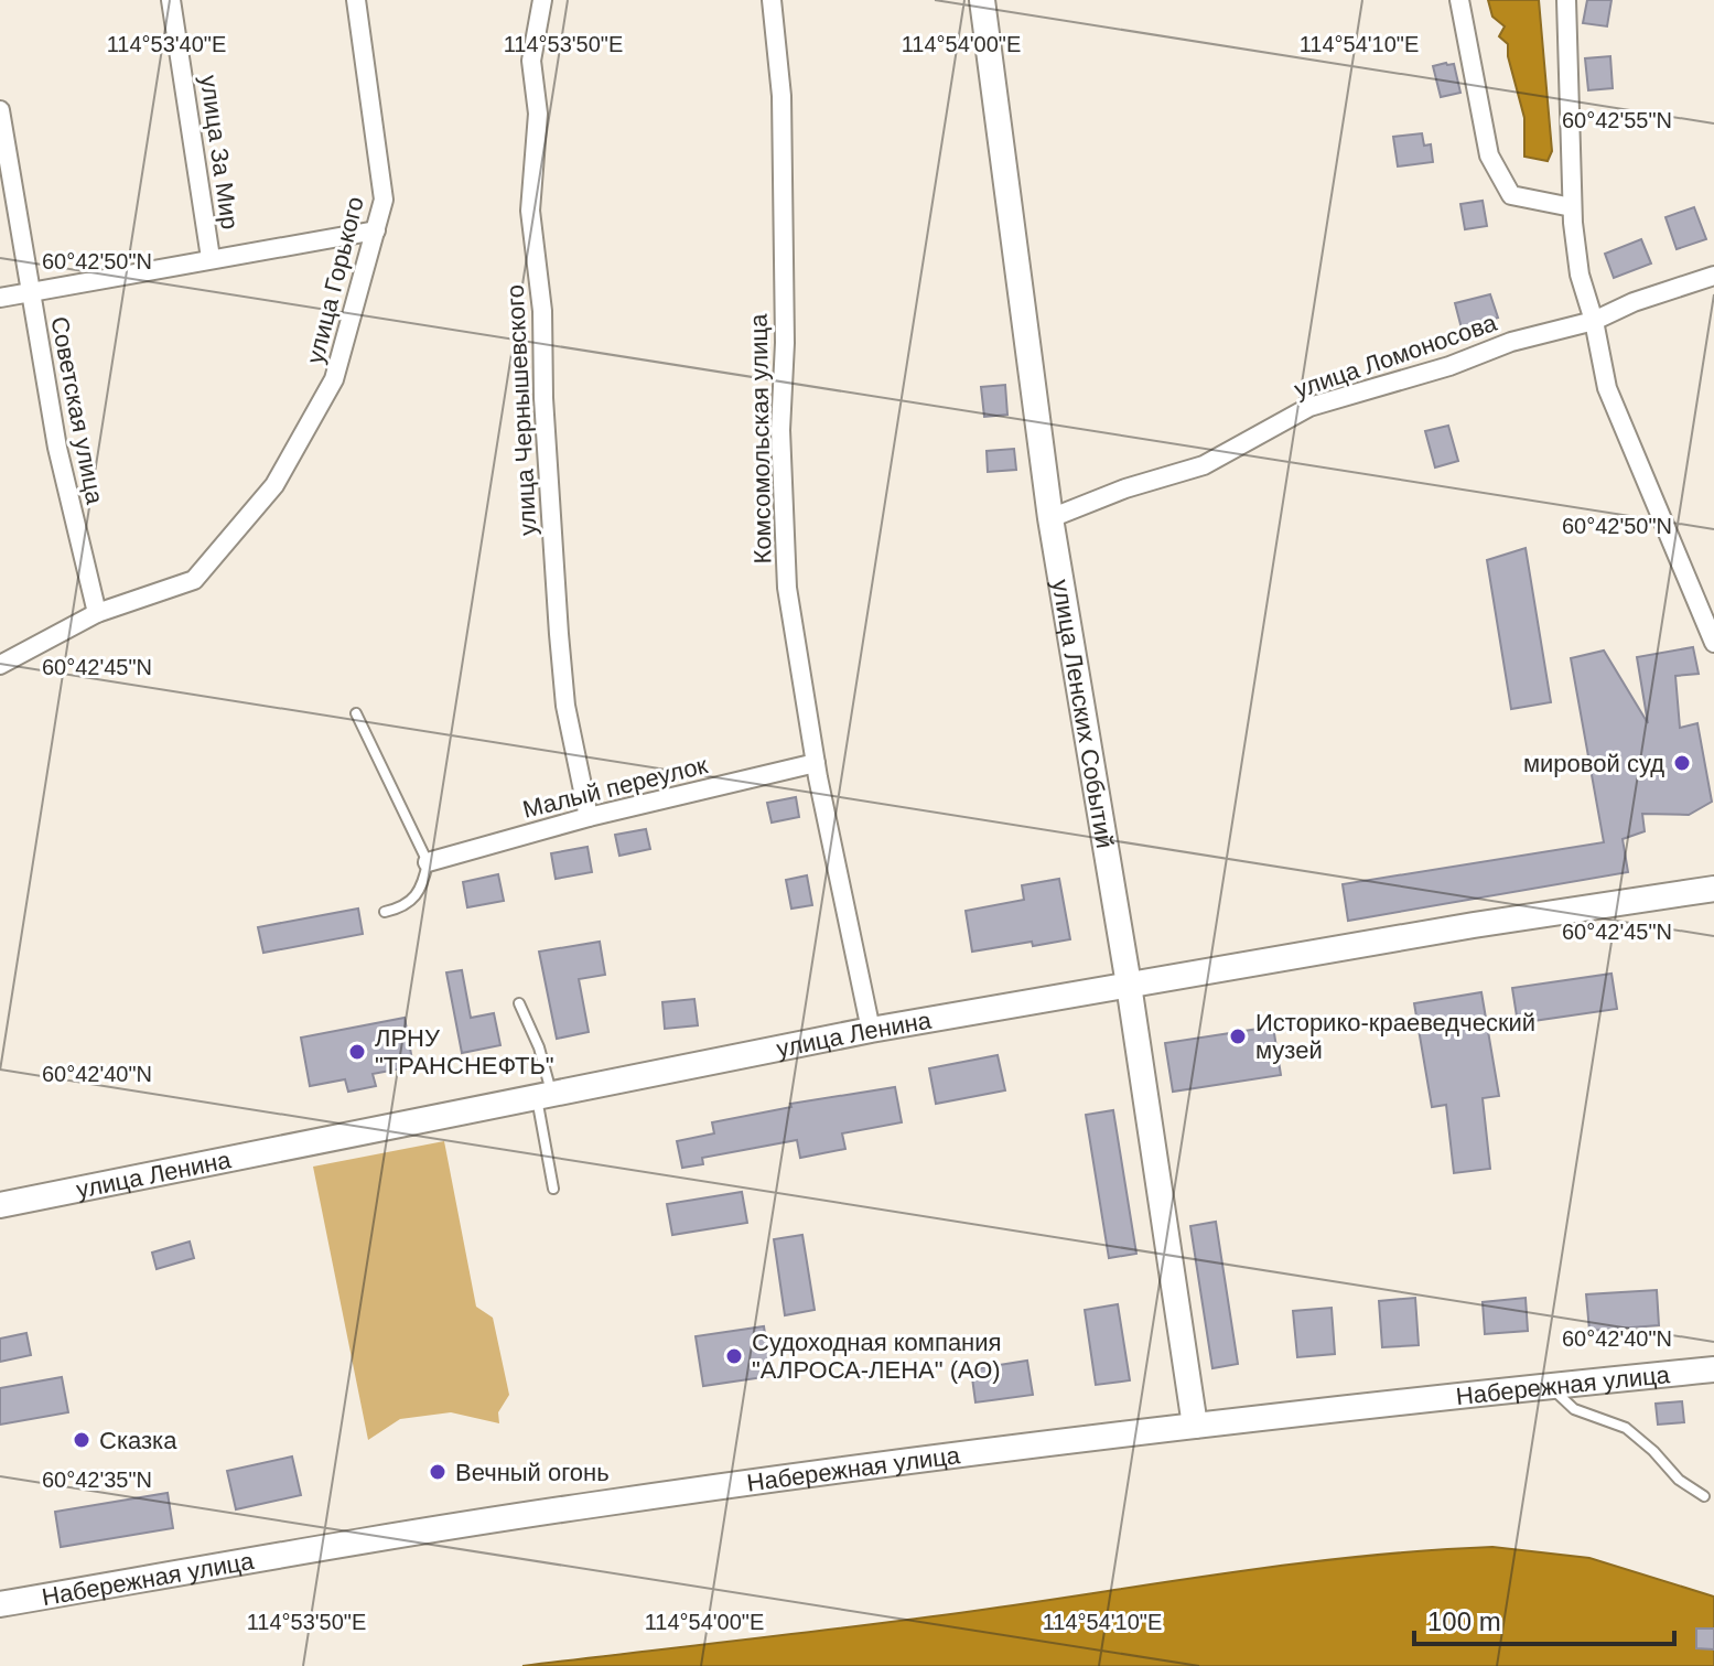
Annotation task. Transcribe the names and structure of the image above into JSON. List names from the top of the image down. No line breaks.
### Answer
{"streets":{"street":["улица За Мир","улица Горького","улица Ломоносова","Советская улица","улица Чернышевского","Комсомольская улица","улица Ленских Событий","Малый переулок","улица Ленина","Набережная улица"]},"crossings":[["улица Горького","Советская улица"],["улица Ломоносова","улица Ленских Событий"],["улица Чернышевского","Малый переулок"],["Комсомольская улица","Малый переулок"],["Комсомольская улица","улица Ленина"],["улица Ленских Событий","улица Ленина"],["улица Ленских Событий","Набережная улица"]],"places":["мировой суд","Историко-краеведческий музей","ЛРНУ \"ТРАНСНЕФТЬ\"","Судоходная компания \"АЛРОСА-ЛЕНА\" (АО)","Сказка","Вечный огонь"],"scale_bar":"100 m","coordinates":["114°53'40\"E","114°53'50\"E","114°54'00\"E","114°54'10\"E","60°42'55\"N","60°42'50\"N","60°42'45\"N","60°42'40\"N","60°42'35\"N"]}
